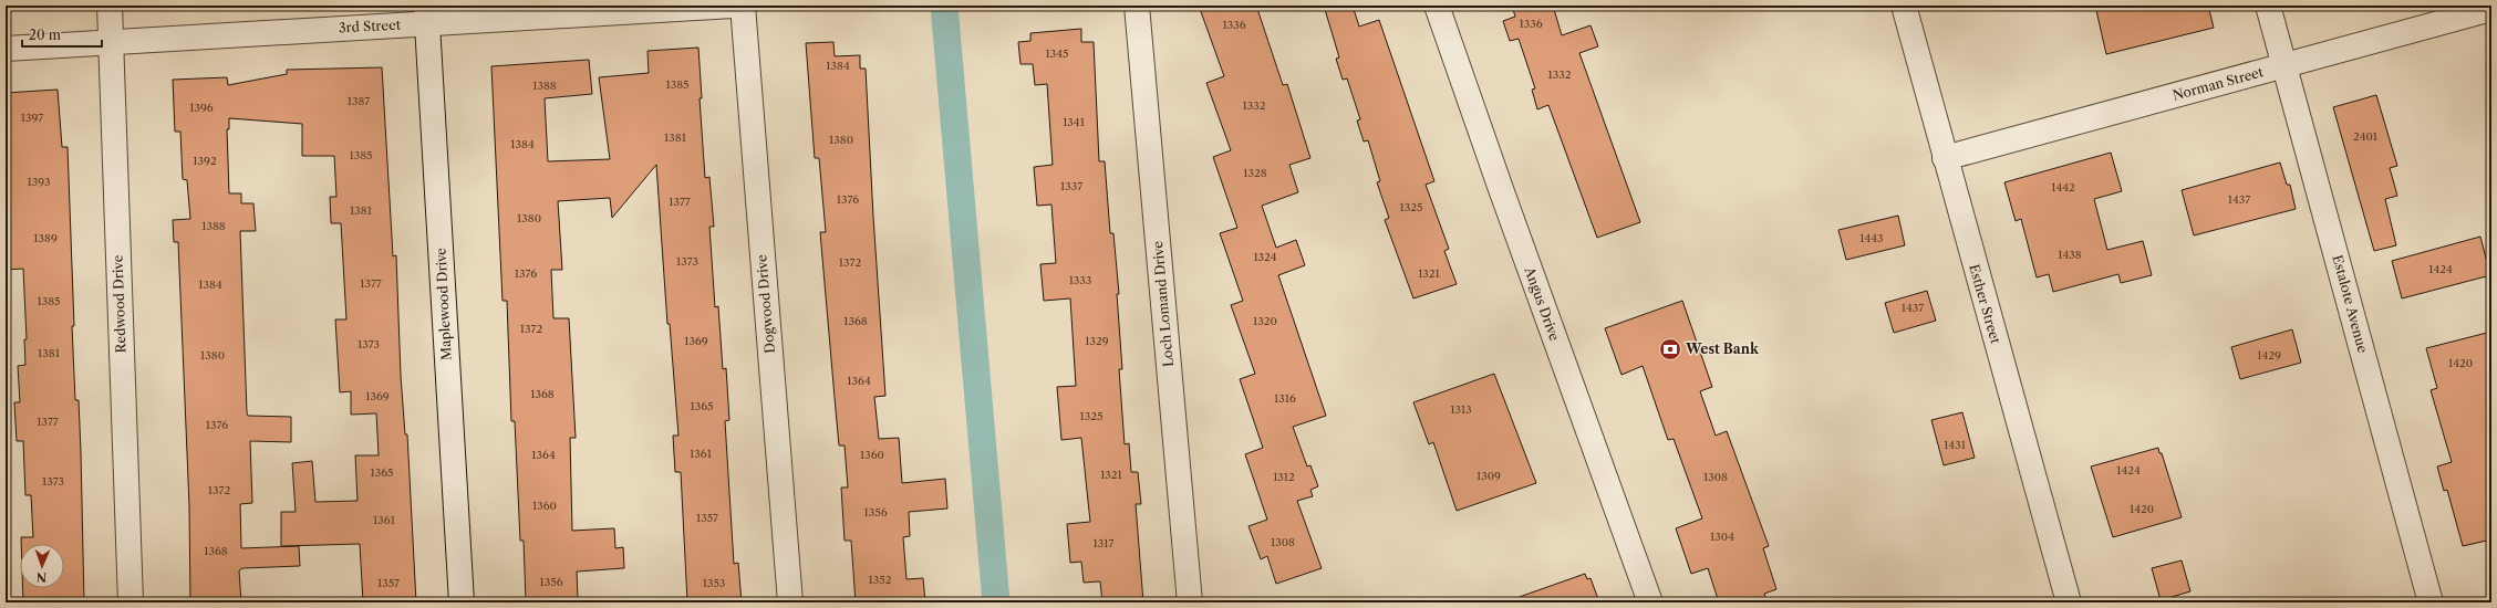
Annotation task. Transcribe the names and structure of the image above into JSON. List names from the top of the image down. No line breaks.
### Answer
{"streets":{"street":["3rd Street","Norman Street","Redwood Drive","Maplewood Drive","Dogwood Drive","Loch Lomand Drive","Angus Drive","Esther Street","Estalote Avenue"]},"crossings":[["3rd Street","Redwood Drive"],["3rd Street","Maplewood Drive"],["Norman Street","Esther Street"],["Norman Street","Estalote Avenue"]],"places":{"bank":["West Bank"]},"house_numbers":["1336","1336","1345","1384","1332","1385","1388","1387","1332","1396","1397","1341","2401","1381","1380","1384","1385","1392","1328","1393","1337","1442","1376","1437","1377","1325","1381","1380","1388","1389","1443","1438","1324","1373","1372","1424","1376","1321","1333","1377","1384","1385","1437","1368","1320","1372","1369","1329","1373","1381","1380","1429","1420","1364","1368","1369","1316","1365","1313","1325","1377","1376","1431","1361","1364","1360","1424","1365","1321","1309","1312","1308","1373","1372","1360","1420","1356","1357","1361","1304","1308","1317","1368","1352","1356","1357","1353"],"scale_bar":"20 m","north":"bottom"}
